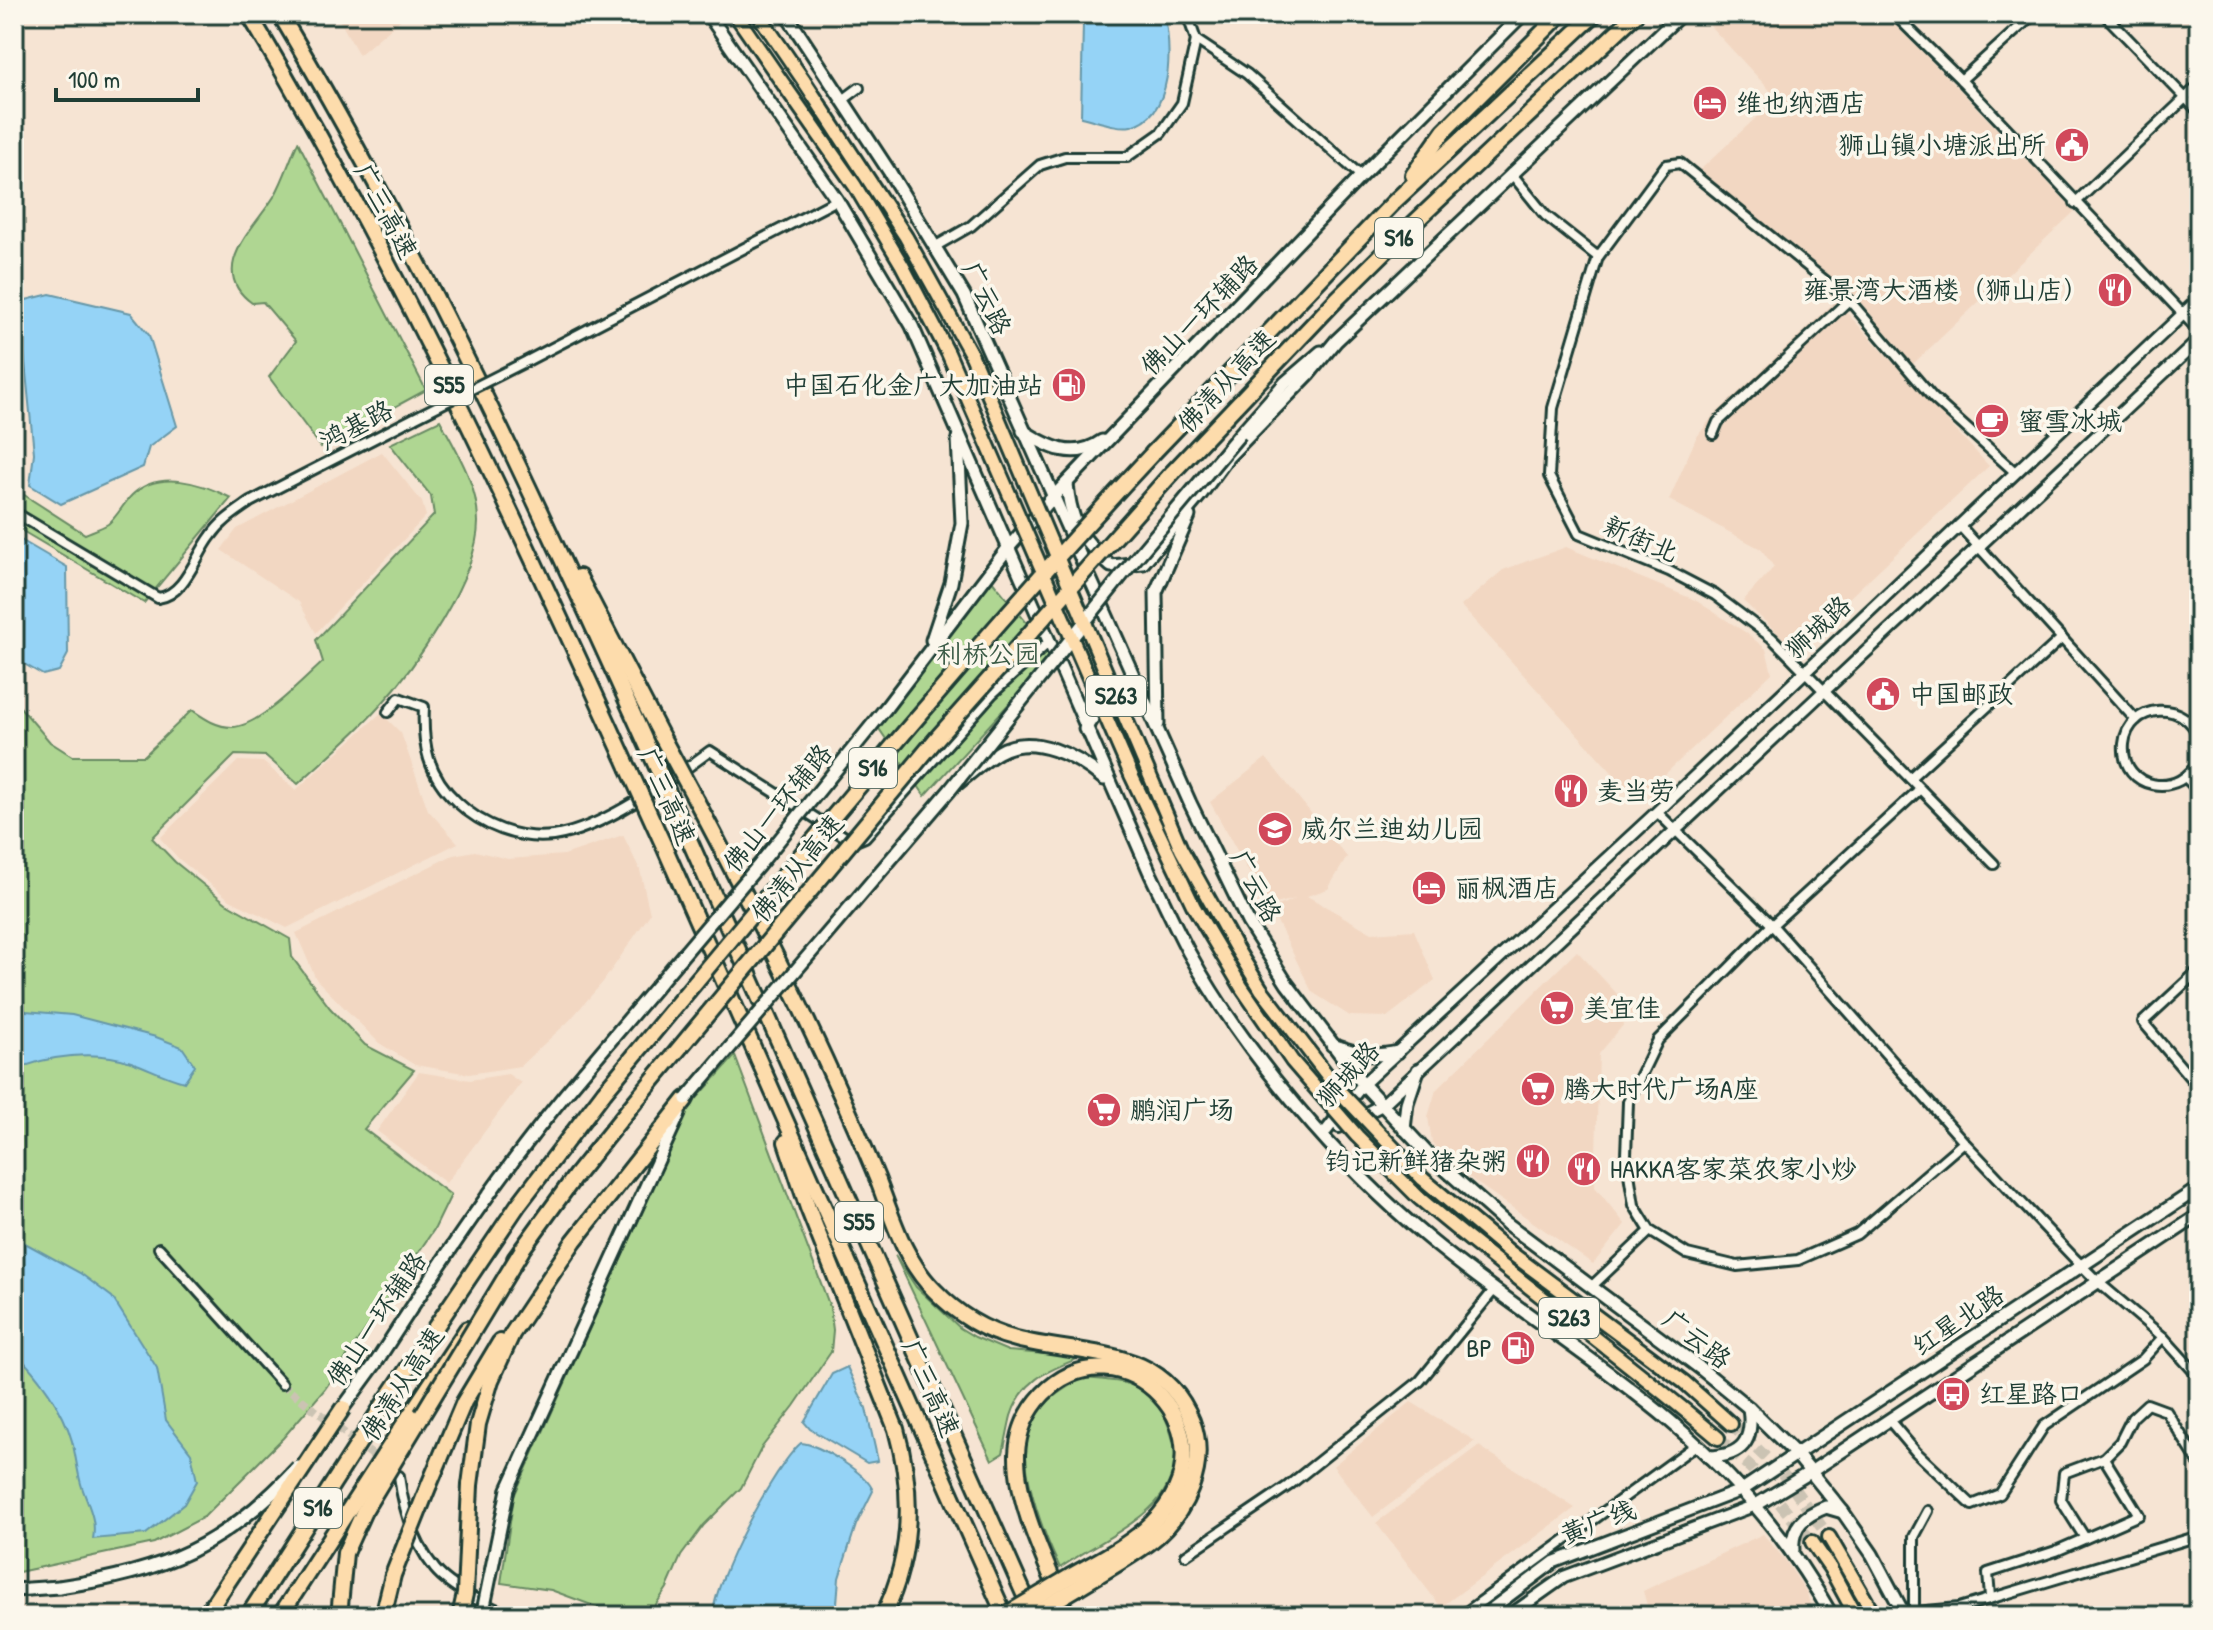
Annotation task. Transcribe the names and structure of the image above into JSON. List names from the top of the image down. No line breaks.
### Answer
{"streets":{"highway":["广三高速","S16","佛清从高速","S55"],"main road":["广云路","佛山一环辅路","S263","红星北路"],"street":["鸿基路","新街北","狮城路","黄广线"]},"crossings":[["广云路","佛山一环辅路"],["广云路","狮城路"],["广云路","红星北路"],["佛山一环辅路","S263"],["鸿基路","S263"],["新街北","狮城路"],["狮城路","S263"],["S263","红星北路"],["S263","黄广线"],["红星北路","黄广线"]],"parks":["利桥公园"],"places":{"hotel":["维也纳酒店","丽枫酒店"],"public building":["狮山镇小塘派出所","中国邮政"],"restaurant":["雍景湾大酒楼（狮山店）","麦当劳","钧记新鲜猪杂粥","HAKKA客家菜农家小炒"],"fuel station":["中国石化金广大加油站","BP"],"cafe":["蜜雪冰城"],"school or university":["威尔兰迪幼儿园"],"supermarket":["美宜佳","腾大时代广场A座","鹏润广场"],"bus stop":["红星路口"]},"scale_bar":"100 m"}
